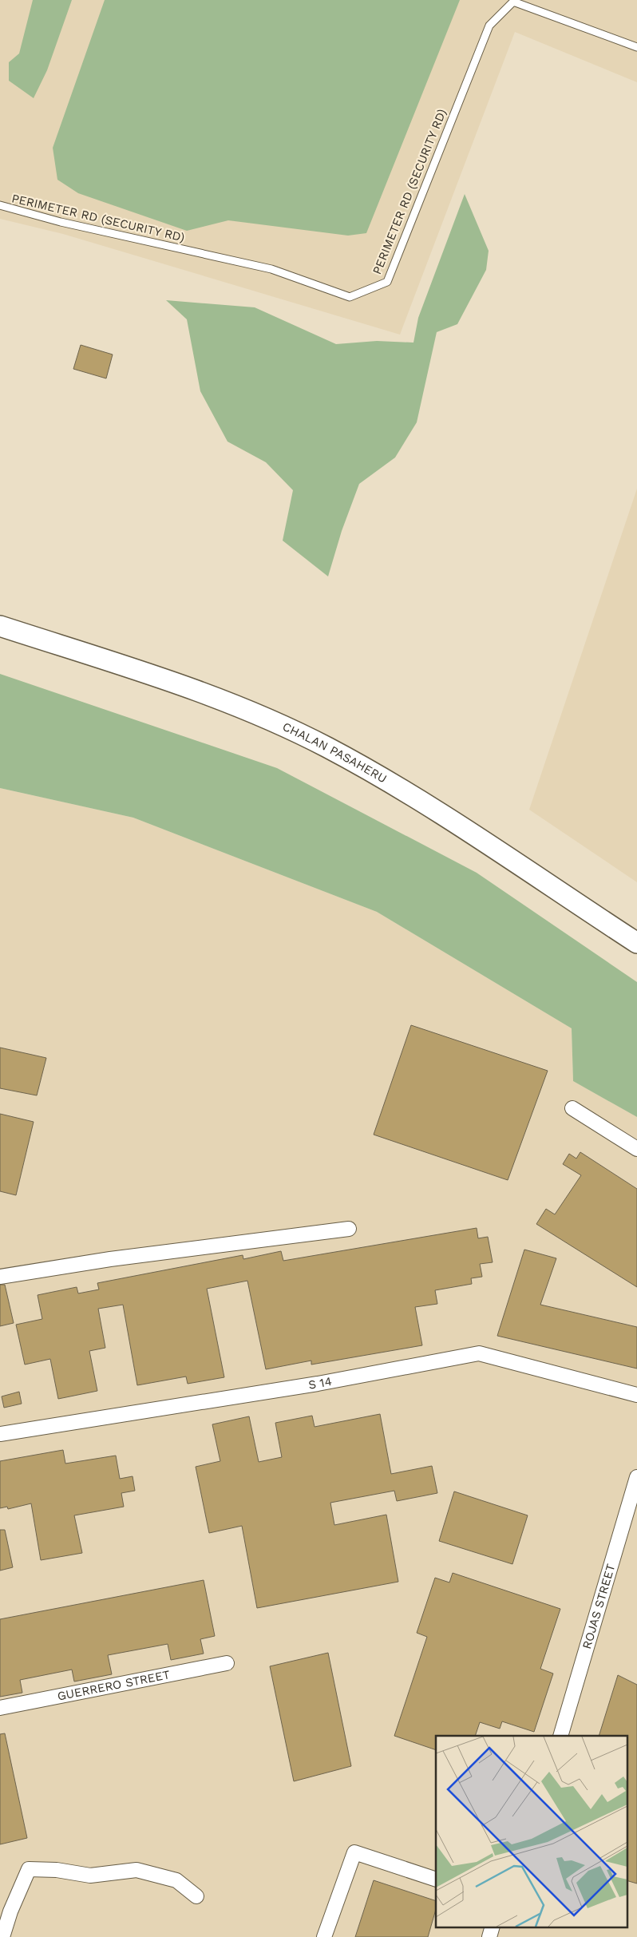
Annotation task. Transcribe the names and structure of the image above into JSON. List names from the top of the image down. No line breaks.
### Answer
{"streets":{"main road":["CHALAN PASAHERU"],"street":["S 14","ROJAS STREET","GUERRERO STREET"],"lane":["PERIMETER RD (SECURITY RD)"]}}
